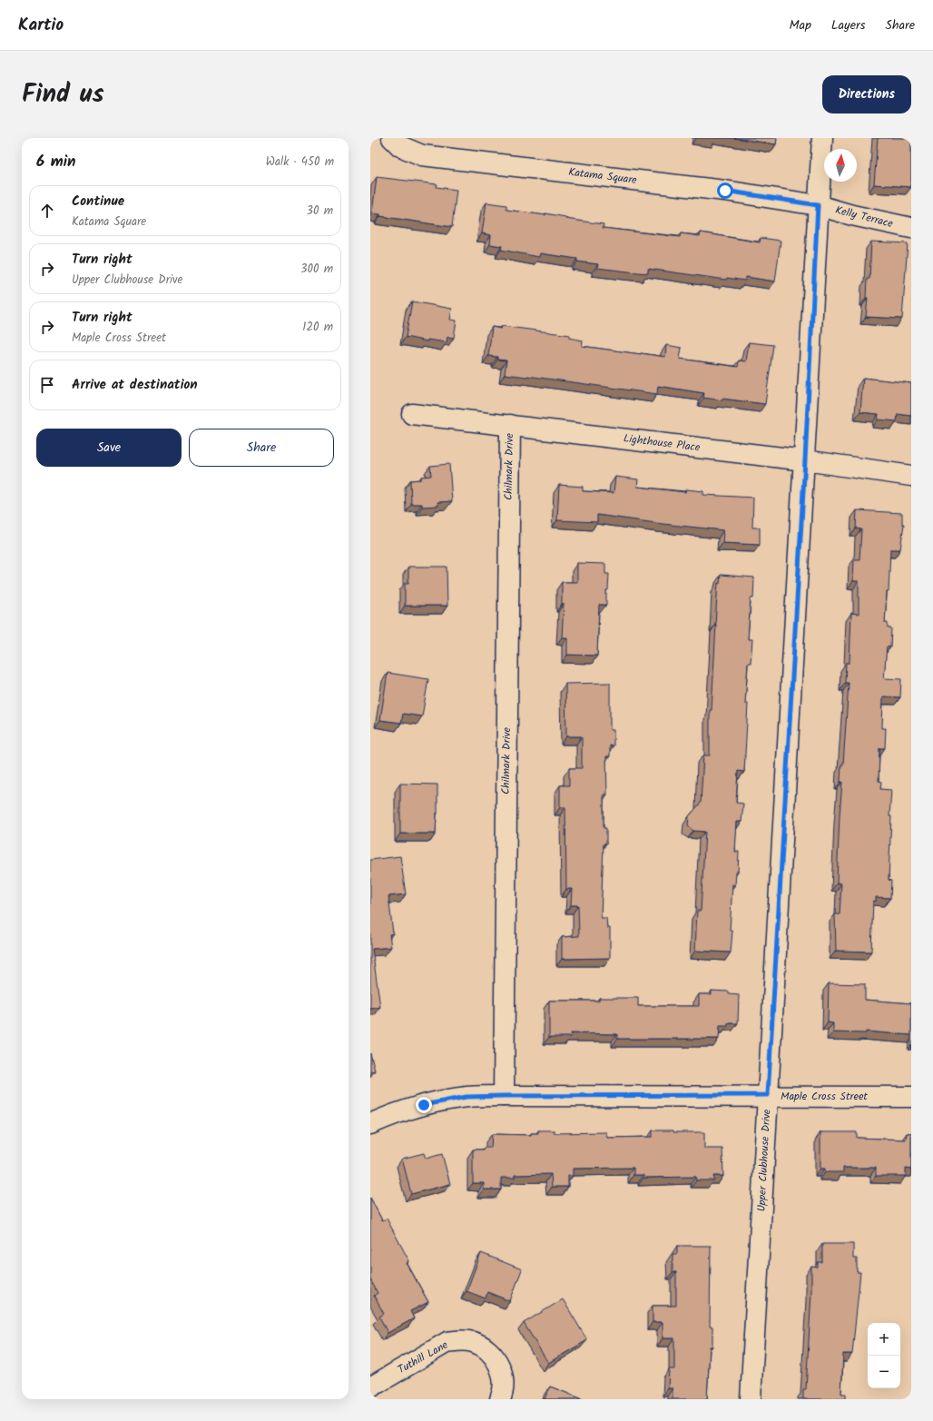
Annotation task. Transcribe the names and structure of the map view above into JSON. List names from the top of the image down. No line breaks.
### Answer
{"streets":{"street":["Katama Square","Kelly Terrace","Lighthouse Place","Chilmark Drive","Maple Cross Street","Upper Clubhouse Drive","Tuthill Lane"]},"crossings":[["Katama Square","Kelly Terrace"],["Katama Square","Upper Clubhouse Drive"],["Kelly Terrace","Upper Clubhouse Drive"],["Lighthouse Place","Chilmark Drive"],["Lighthouse Place","Upper Clubhouse Drive"],["Chilmark Drive","Maple Cross Street"],["Maple Cross Street","Upper Clubhouse Drive"]],"north":"top","page":{"header":"Kartio","nav":["Map","Layers","Share"],"title":"Find us","buttons":["Directions",["Save","Share"]],"heading":["6 min","Walk · 450 m"],"list":[["Continue","Katama Square","30 m"],["Turn right","Upper Clubhouse Drive","300 m"],["Turn right","Maple Cross Street","120 m"],"Arrive at destination"],"map_buttons":["+","−"]}}
